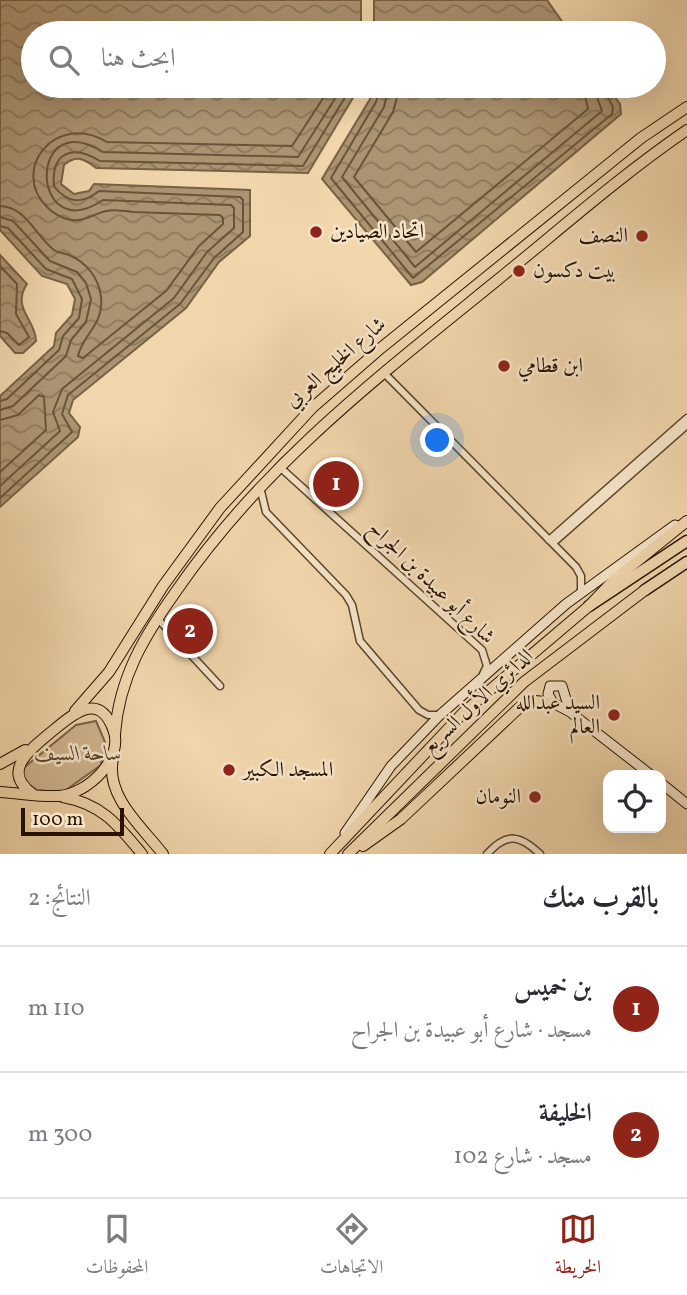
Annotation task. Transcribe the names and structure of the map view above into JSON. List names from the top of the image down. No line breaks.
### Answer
{"streets":{"main road":["شارع الخليج العربي","الدائري الأول السريع"],"street":["شارع أبو عبيدة بن الجراح"]},"crossings":[["شارع الخليج العربي","شارع أبو عبيدة بن الجراح"],["شارع أبو عبيدة بن الجراح","الدائري الأول السريع"]],"parks":["ساحة السيف"],"places":["اتحاد الصيادين","النصف","بيت دكسون","ابن قطامي","السيد عبدالله العالم","المسجد الكبير","النومان"],"scale_bar":"100 m","page":{"search":"ابحث هنا","pins":["1","2"],"scale":"100 m","heading":["بالقرب منك","النتائج: 2"],"list":[{"mark":"1","name":"بن خميس","note":"مسجد · شارع أبو عبيدة بن الجراح","value":"110 m"},{"mark":"2","name":"الخليفة","note":"مسجد · شارع 102","value":"300 m"}],"nav":["الخريطة","الاتجاهات","المحفوظات"]}}
